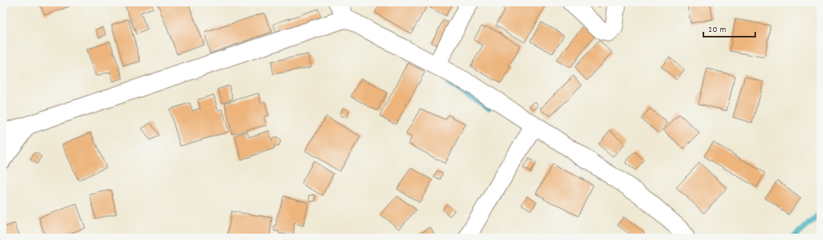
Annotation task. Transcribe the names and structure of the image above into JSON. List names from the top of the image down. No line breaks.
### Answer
{"scale_bar":"20 m"}
